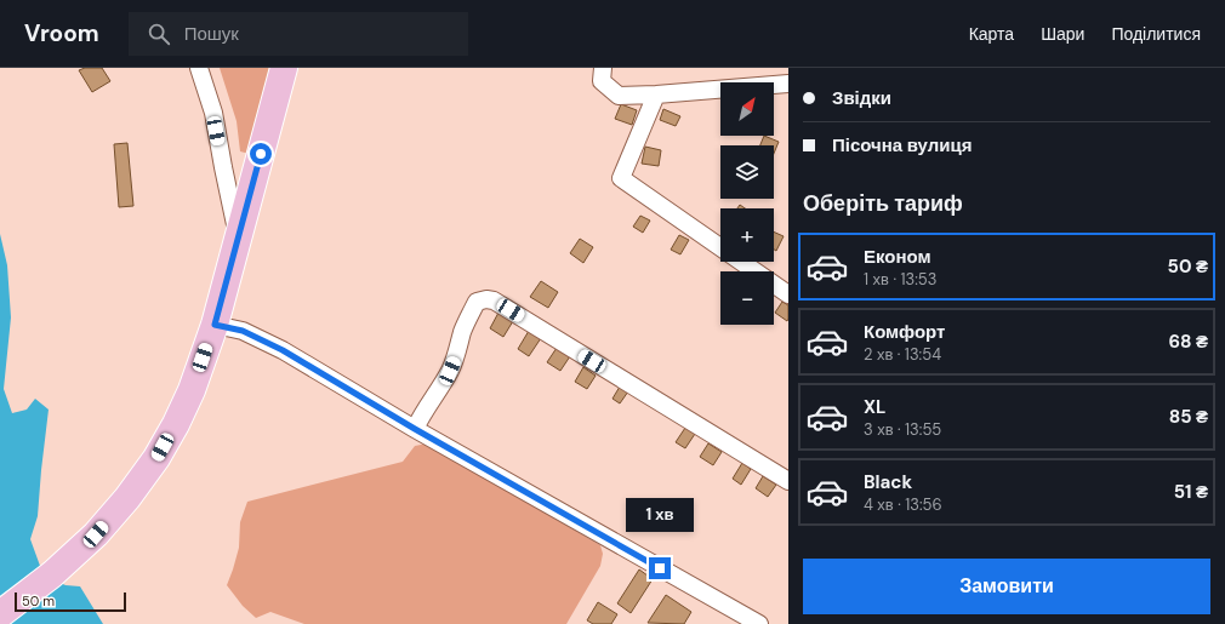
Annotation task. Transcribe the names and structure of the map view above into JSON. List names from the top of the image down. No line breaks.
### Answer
{"scale_bar":"50 m","north":"top right","page":{"header":"Vroom","search":"Пошук","nav":["Карта","Шари","Поділитися"],"banner":["Звідки","Пісочна вулиця"],"map_buttons":["+","−"],"heading":"Оберіть тариф","list":[{"name":"Економ","note":"1 хв · 13:53","value":"50 ₴"},{"name":"Комфорт","note":"2 хв · 13:54","value":"68 ₴"},{"name":"XL","note":"3 хв · 13:55","value":"85 ₴"},{"name":"Black","note":"4 хв · 13:56","value":"51 ₴"}],"bubble":"1 хв","buttons":"Замовити","scale":"50 m"}}
